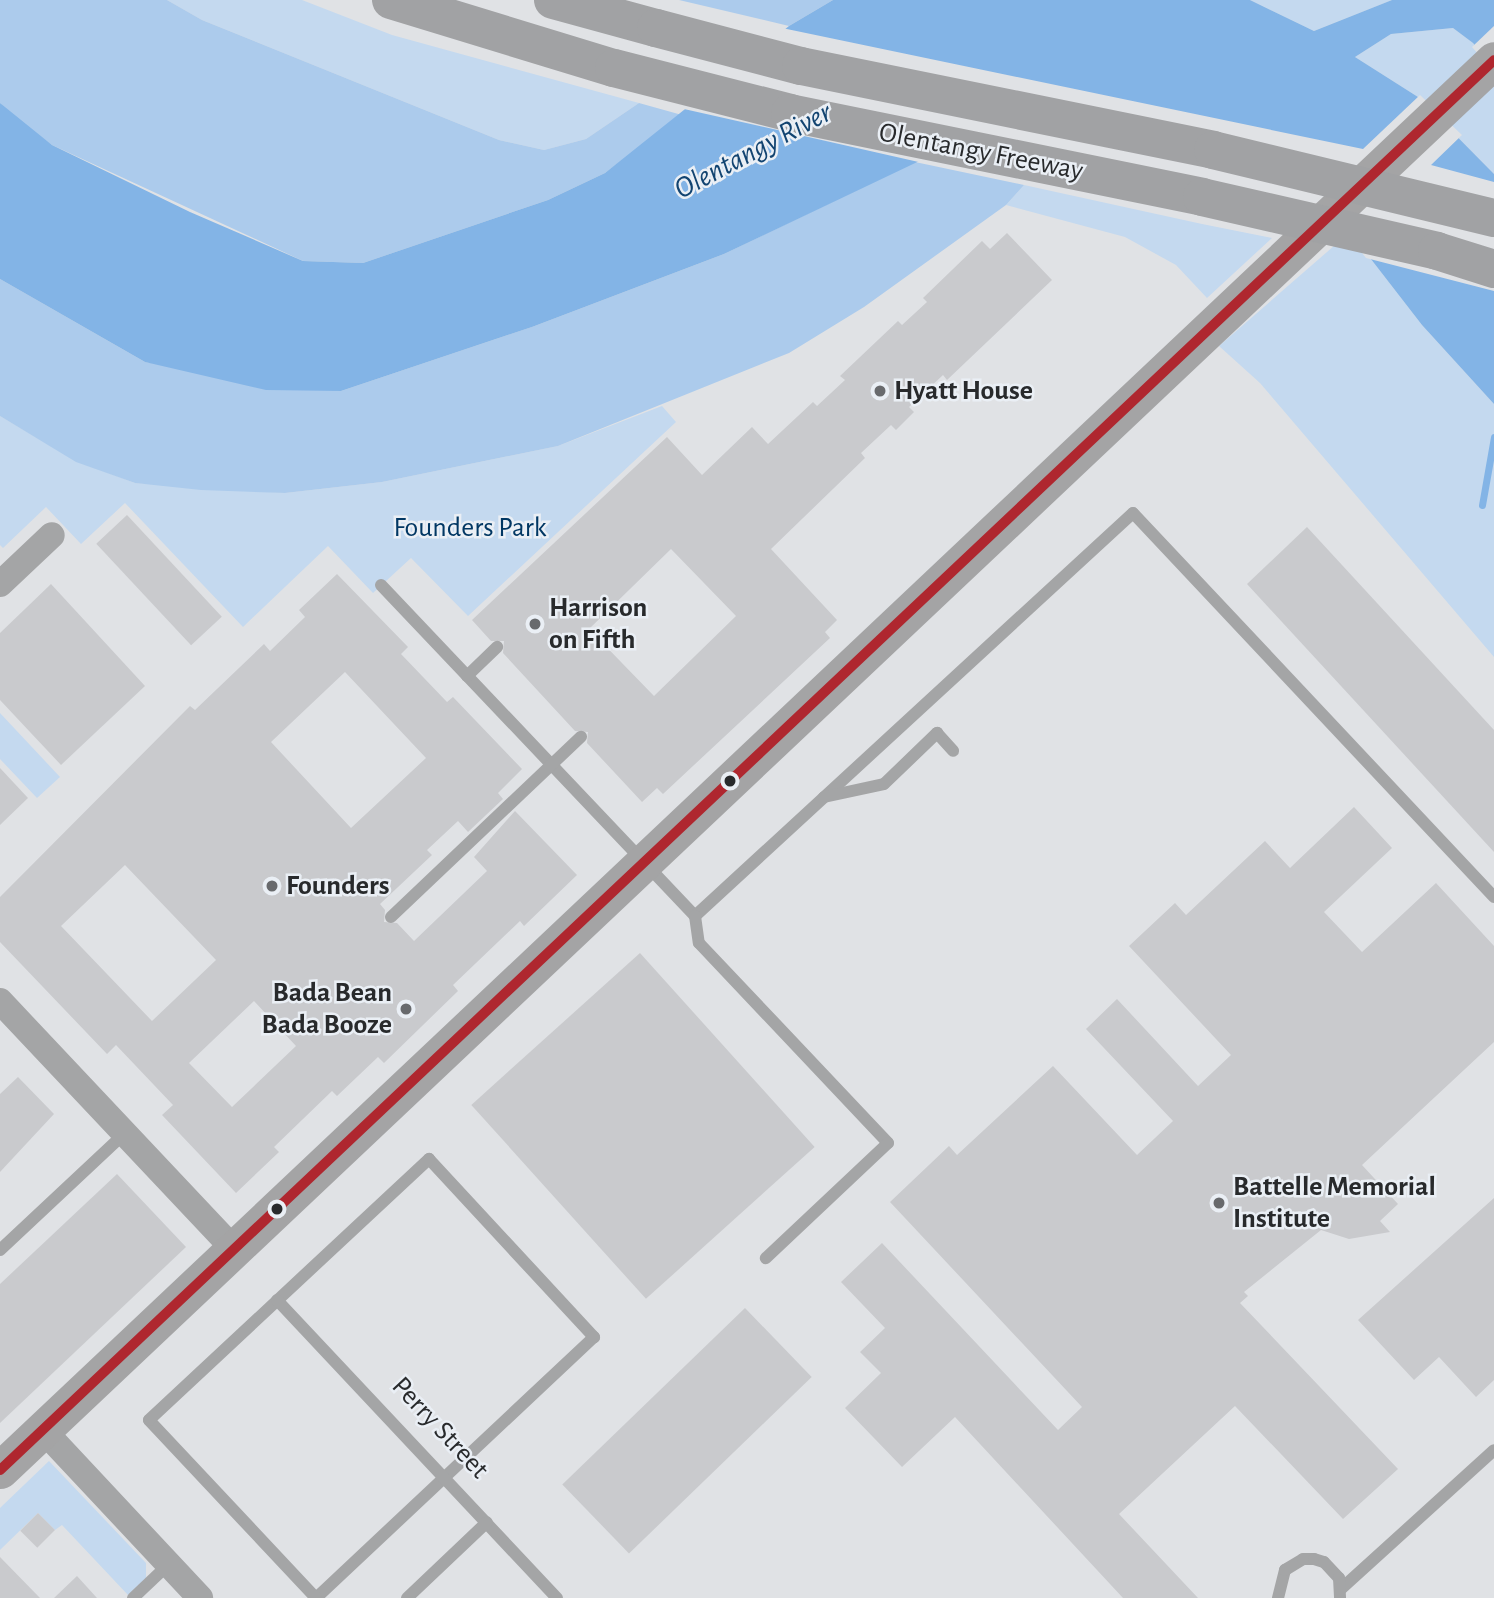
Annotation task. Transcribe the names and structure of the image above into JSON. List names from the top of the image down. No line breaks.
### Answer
{"streets":{"highway":["Olentangy Freeway"],"lane":["Perry Street"]},"water":["Olentangy River"],"parks":["Founders Park"],"places":["Hyatt House","Harrison on Fifth","Founders","Bada Bean Bada Booze","Battelle Memorial Institute"]}
